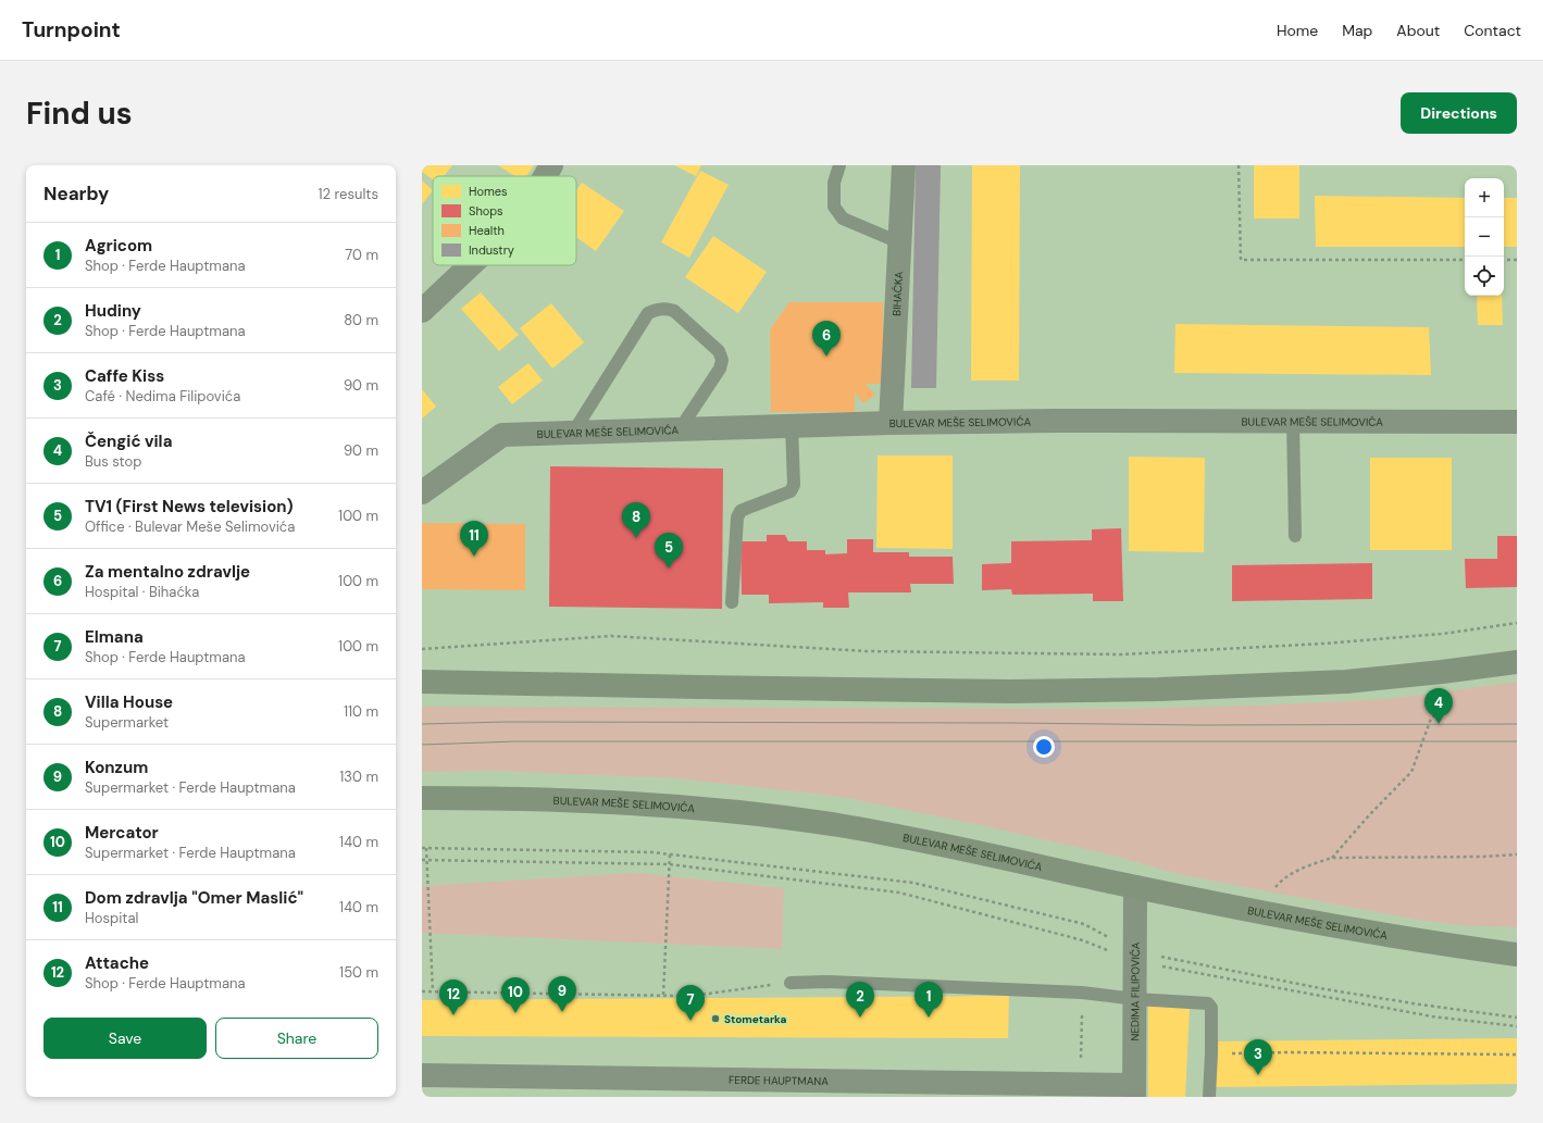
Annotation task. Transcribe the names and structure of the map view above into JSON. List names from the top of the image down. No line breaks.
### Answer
{"streets":{"main road":["BULEVAR MEŠE SELIMOVIĆA"],"street":["BIHAĆKA","NEDIMA FILIPOVIĆA","FERDE HAUPTMANA"]},"crossings":[["BIHAĆKA","BULEVAR MEŠE SELIMOVIĆA"],["BULEVAR MEŠE SELIMOVIĆA","NEDIMA FILIPOVIĆA"],["NEDIMA FILIPOVIĆA","FERDE HAUPTMANA"]],"places":["Stometarka"],"legend":["Homes","Shops","Health","Industry"],"page":{"header":"Turnpoint","nav":["Home","Map","About","Contact"],"buttons":["Directions",["Save","Share"]],"title":"Find us","heading":["Nearby","12 results"],"map_buttons":["+","−"],"list":[{"mark":"1","name":"Agricom","note":"Shop · Ferde Hauptmana","value":"70 m"},{"mark":"2","name":"Hudiny","note":"Shop · Ferde Hauptmana","value":"80 m"},{"mark":"3","name":"Caffe Kiss","note":"Café · Nedima Filipovića","value":"90 m"},{"mark":"4","name":"Čengić vila","note":"Bus stop","value":"90 m"},{"mark":"5","name":"TV1 (First News television)","note":"Office · Bulevar Meše Selimovića","value":"100 m"},{"mark":"6","name":"Za mentalno zdravlje","note":"Hospital · Bihaćka","value":"100 m"},{"mark":"7","name":"Elmana","note":"Shop · Ferde Hauptmana","value":"100 m"},{"mark":"8","name":"Villa House","note":"Supermarket","value":"110 m"},{"mark":"9","name":"Konzum","note":"Supermarket · Ferde Hauptmana","value":"130 m"},{"mark":"10","name":"Mercator","note":"Supermarket · Ferde Hauptmana","value":"140 m"},{"mark":"11","name":"Dom zdravlja \"Omer Maslić\"","note":"Hospital","value":"140 m"},{"mark":"12","name":"Attache","note":"Shop · Ferde Hauptmana","value":"150 m"}],"pins":["6","8","11","5","4","9","10","12","1","2","7","3"]}}
